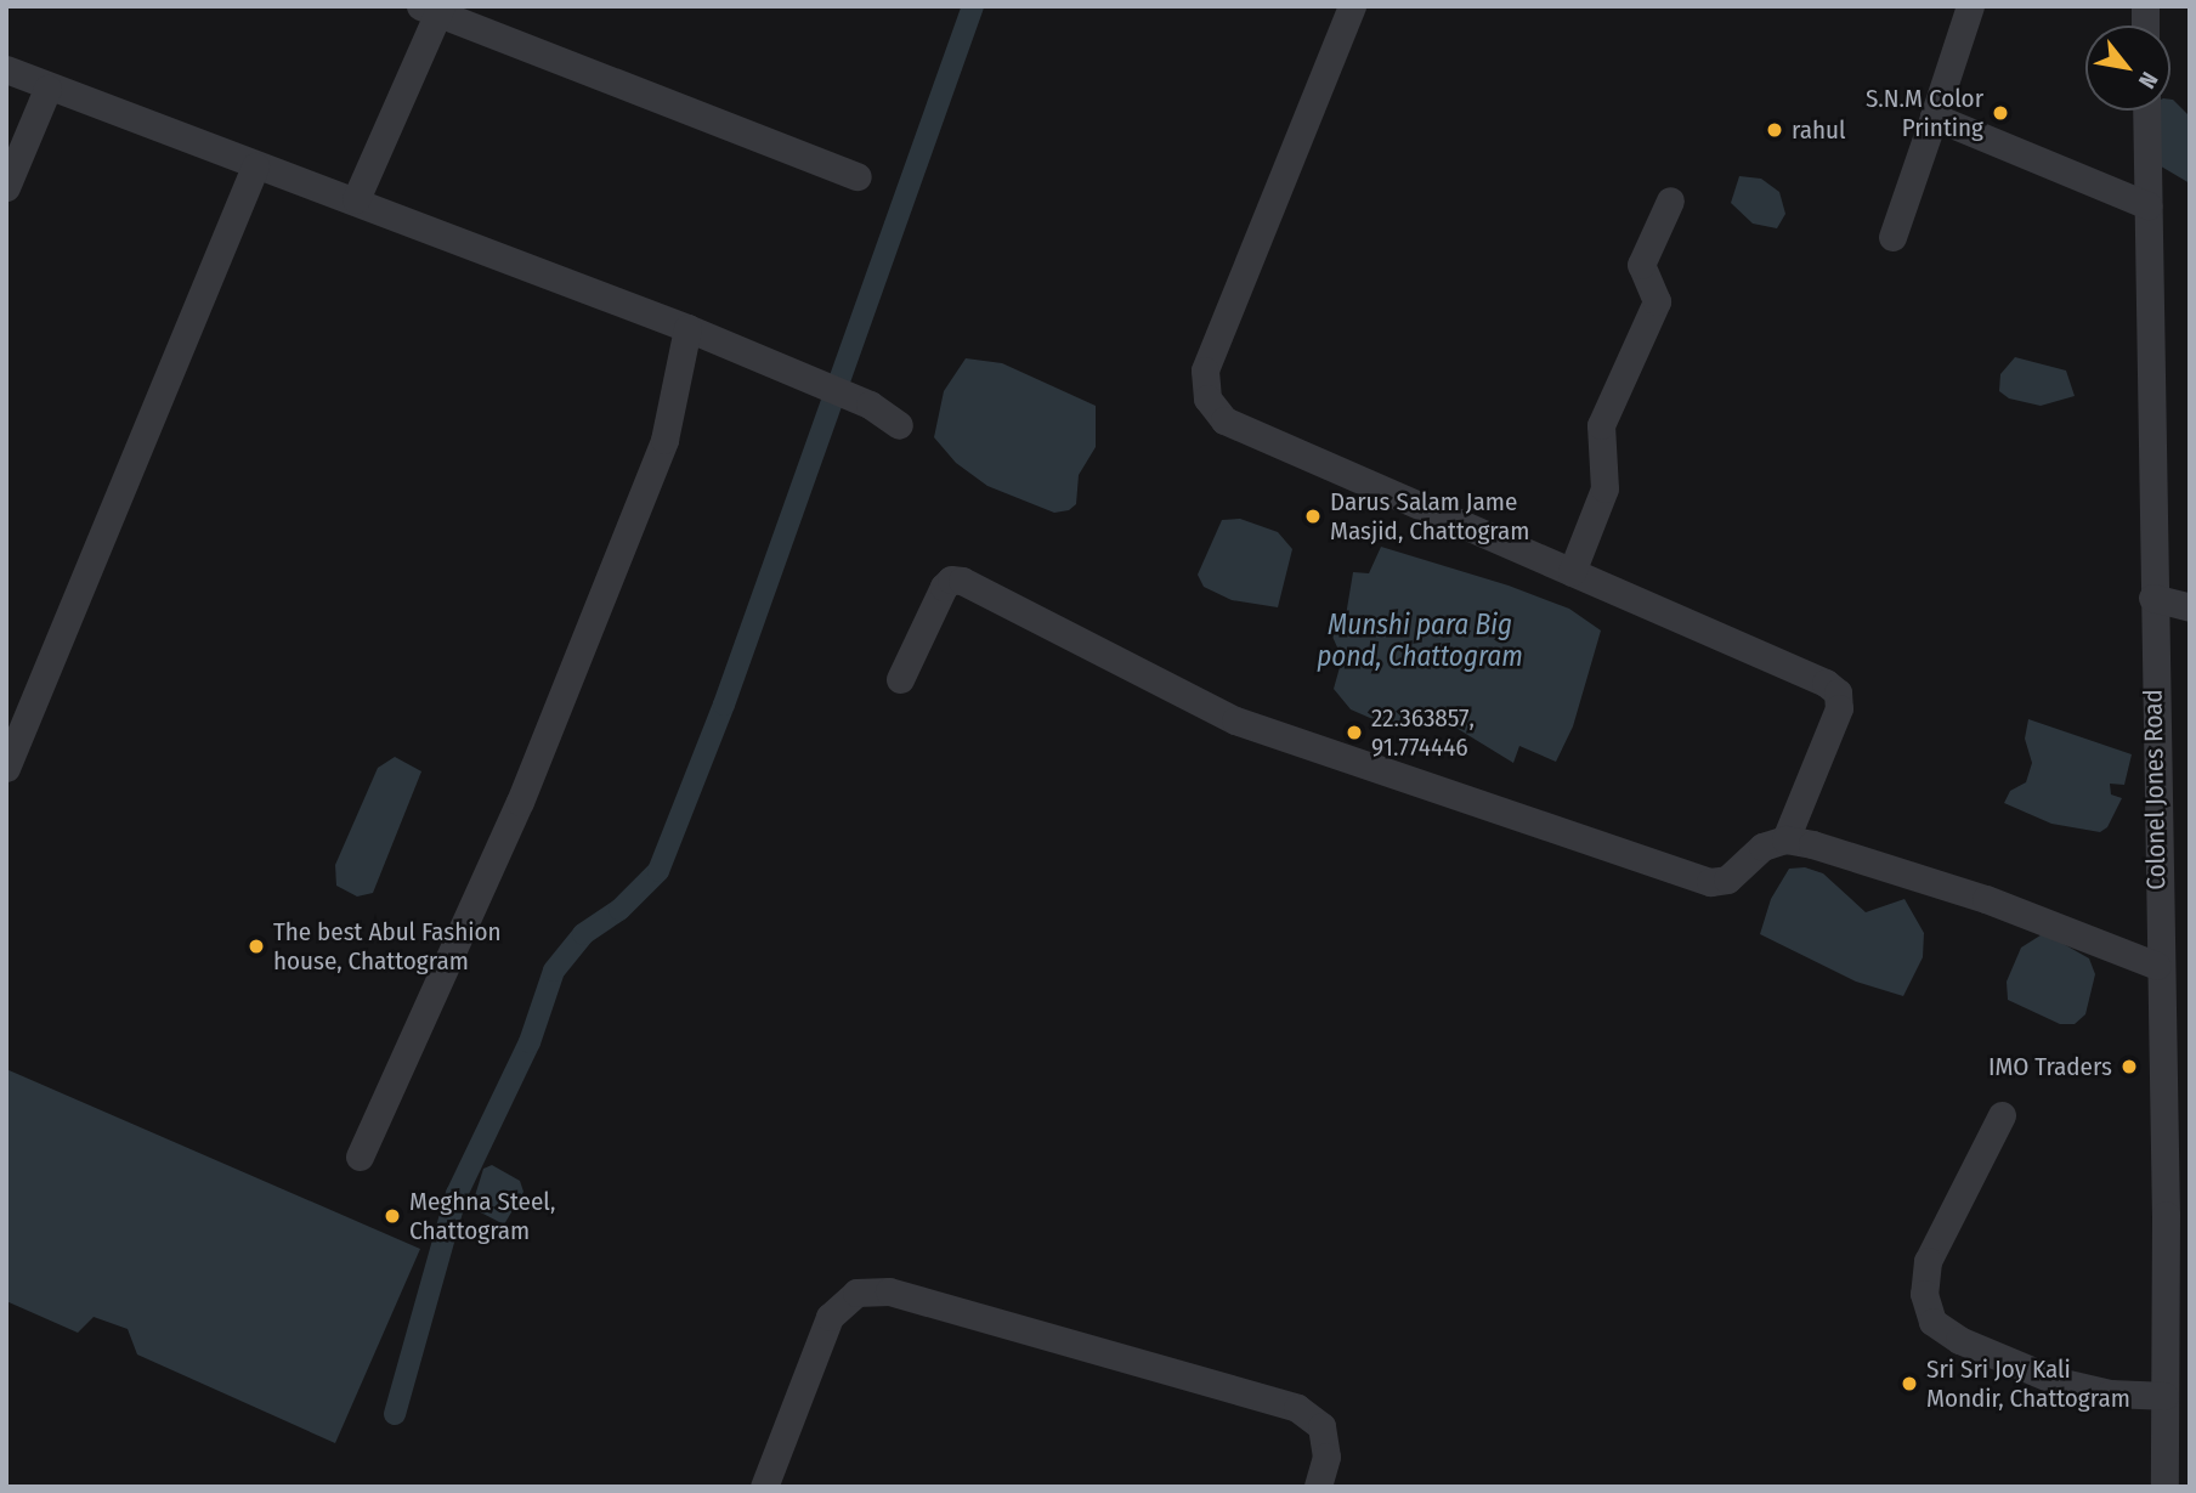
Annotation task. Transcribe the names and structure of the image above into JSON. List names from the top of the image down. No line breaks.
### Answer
{"streets":{"street":["Colonel Jones Road"]},"water":["Munshi para Big pond, Chattogram"],"places":["S.N.M Color Printing","rahul","Darus Salam Jame Masjid, Chattogram","22.363857, 91.774446","The best Abul Fashion house, Chattogram","IMO Traders","Meghna Steel, Chattogram","Sri Sri Joy Kali Mondir, Chattogram"],"north":"bottom right"}
